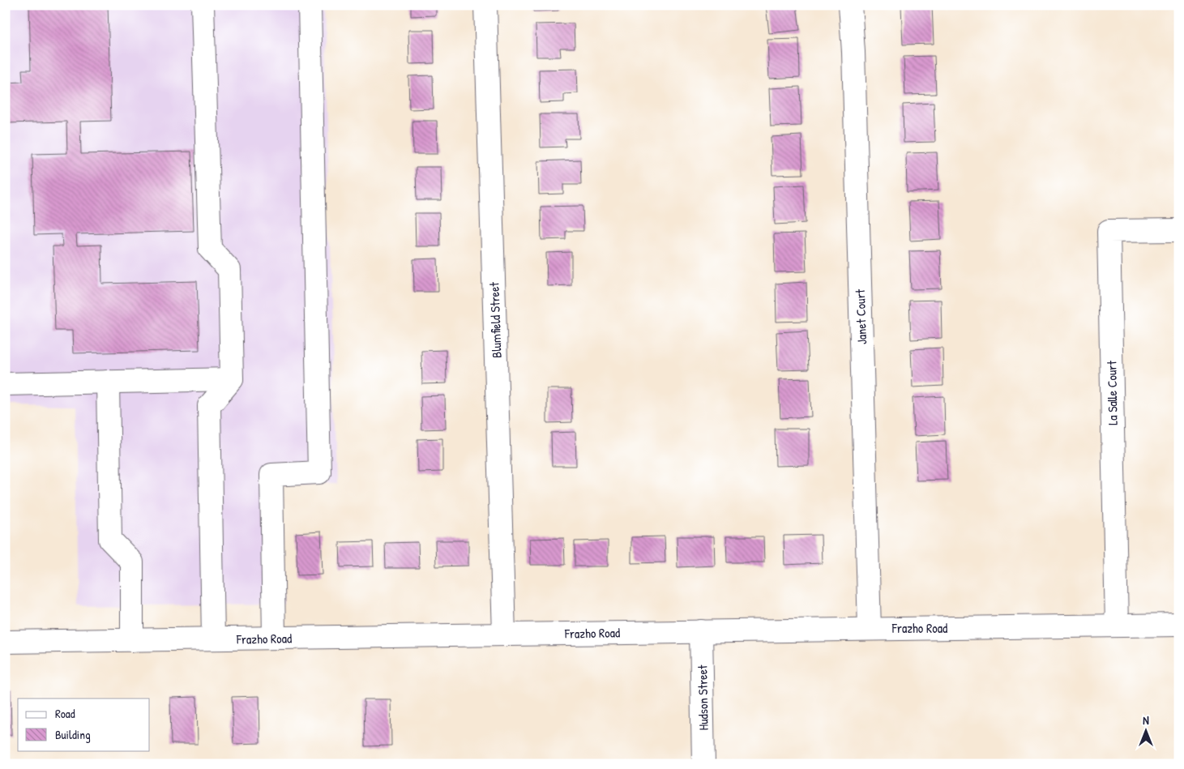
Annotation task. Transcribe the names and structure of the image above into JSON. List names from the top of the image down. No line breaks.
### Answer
{"streets":{"street":["Janet Court","Blumfield Street","La Salle Court","Frazho Road","Hudson Street"]},"crossings":[["Janet Court","Frazho Road"],["Blumfield Street","Frazho Road"],["La Salle Court","Frazho Road"],["Frazho Road","Hudson Street"]],"legend":["Road","Building"],"north":"top"}
